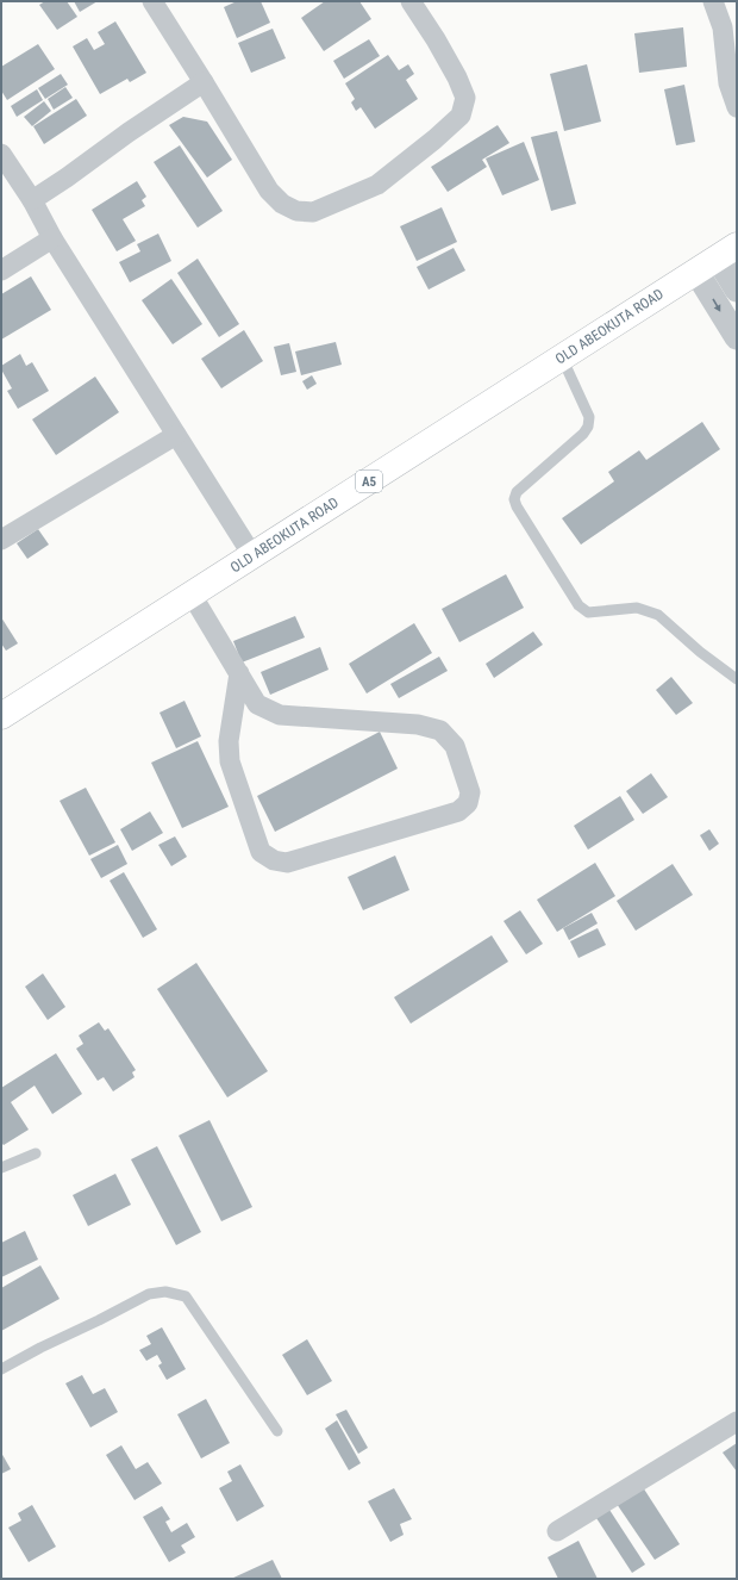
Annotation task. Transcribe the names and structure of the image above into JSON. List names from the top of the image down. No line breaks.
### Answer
{"streets":{"highway":["OLD ABEOKUTA ROAD","A5"]}}
